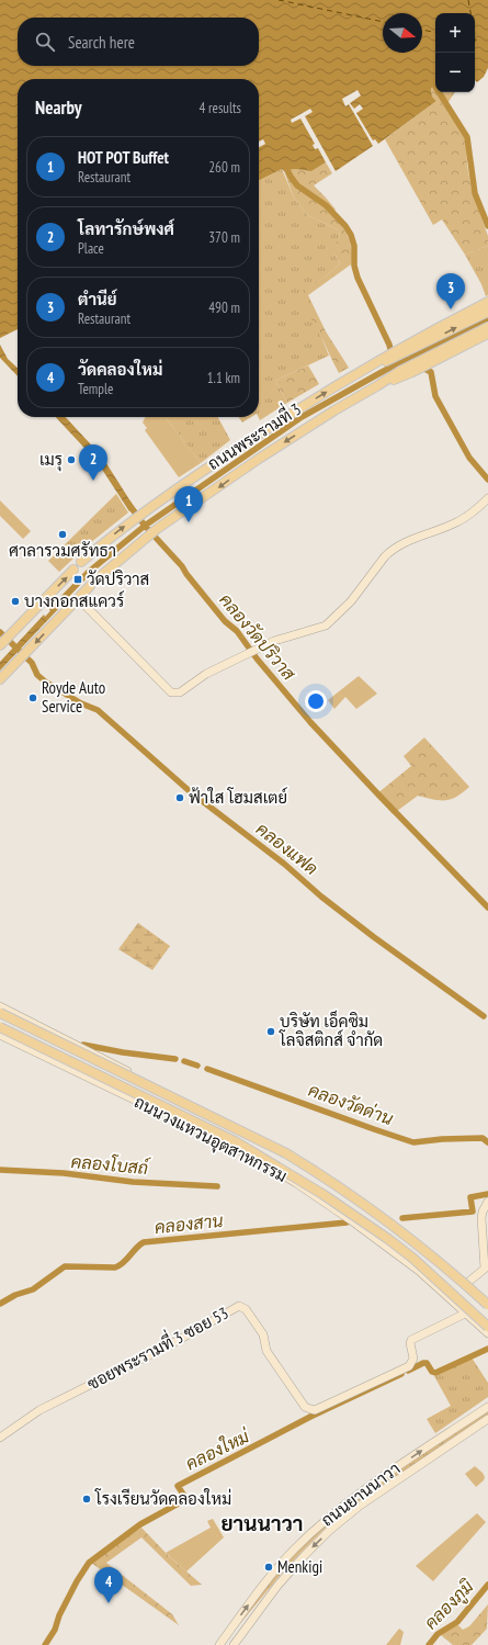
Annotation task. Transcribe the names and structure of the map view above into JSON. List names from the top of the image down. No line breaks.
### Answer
{"streets":{"main road":["ถนนพระรามที่ 3","ถนนวงแหวนอุตสาหกรรม","ซอยพระรามที่ 3 ซอย 53","ถนนยานนาวา"]},"crossings":[["ถนนวงแหวนอุตสาหกรรม","ซอยพระรามที่ 3 ซอย 53"]],"districts":["ยานนาวา"],"water":["คลองวัดปริวาส","คลองแฟด","คลองวัดด่าน","คลองโบสถ์","คลองสาน","คลองใหม่","คลองภูมิ"],"places":{"other":["เมรุ","ศาลารวมศรัทธา","บางกอกสแควร์","Royde Auto Service","ฟ้าใส โฮมสเตย์","บริษัท เอ็คซิม โลจิสติกส์ จำกัด","โรงเรียนวัดคลองใหม่","Menkigi"],"transit":["วัดปริวาส"]},"north":"right","page":{"map_buttons":["+","−"],"search":"Search here","heading":["Nearby","4 results"],"list":[{"mark":"1","name":"HOT POT Buffet","note":"Restaurant","value":"260 m"},{"mark":"2","name":"โลทารักษ์พงศ์","note":"Place","value":"370 m"},{"mark":"3","name":"ตำนีย์","note":"Restaurant","value":"490 m"},{"mark":"4","name":"วัดคลองใหม่","note":"Temple","value":"1.1 km"}],"pins":["3","2","1","4"]}}
